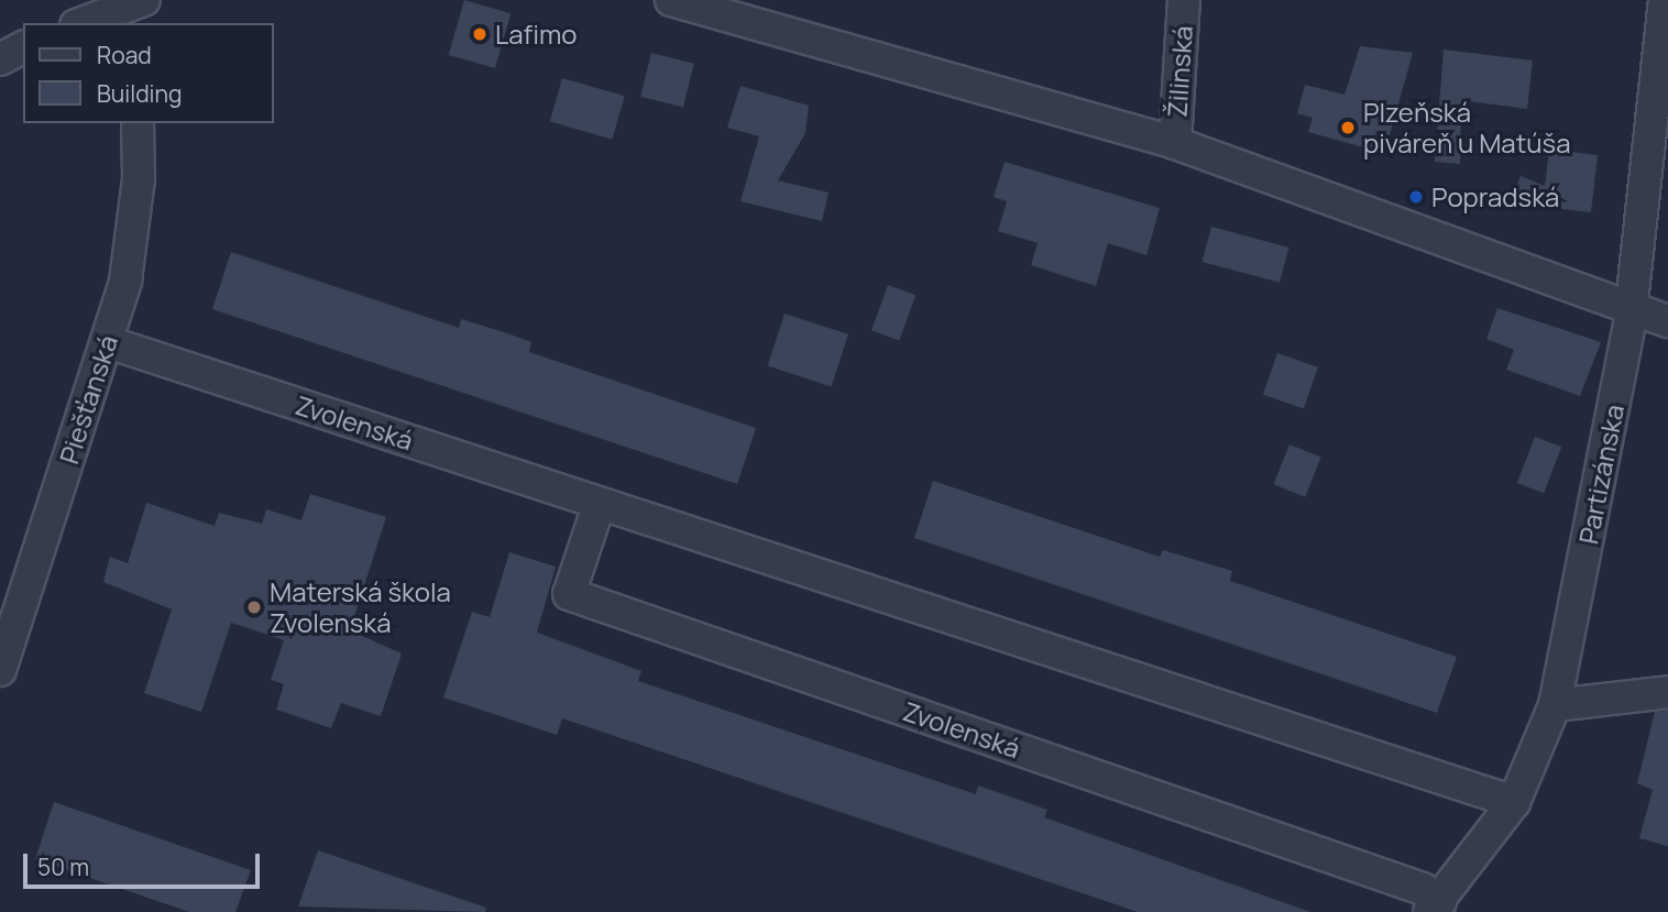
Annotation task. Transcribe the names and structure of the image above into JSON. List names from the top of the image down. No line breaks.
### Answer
{"streets":{"street":["Žilinská","Piešťanská","Zvolenská","Partizánska"]},"crossings":[["Piešťanská","Zvolenská"],["Zvolenská","Partizánska"]],"places":["Lafimo","Plzeňská piváreň u Matúša","Popradská","Materská škola Zvolenská"],"legend":["Road","Building"],"scale_bar":"50 m"}
